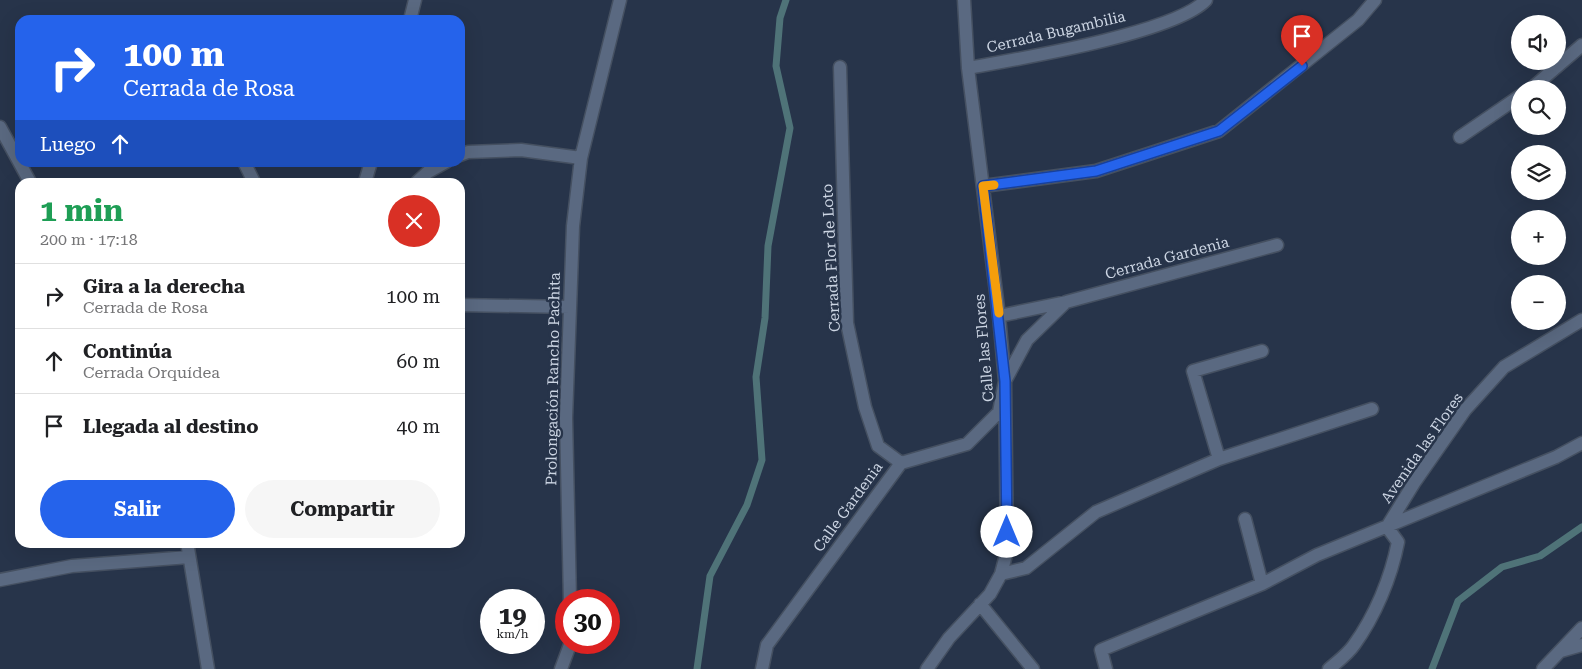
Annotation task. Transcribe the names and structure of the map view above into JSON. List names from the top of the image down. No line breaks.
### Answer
{"streets":{"street":["Cerrada Bugambilia","Cerrada Flor de Loto","Cerrada Gardenia","Calle las Flores","Prolongación Rancho Pachita","Avenida las Flores","Calle Gardenia"]},"crossings":[["Cerrada Bugambilia","Calle las Flores"],["Cerrada Flor de Loto","Calle Gardenia"],["Cerrada Gardenia","Calle las Flores"],["Cerrada Gardenia","Calle Gardenia"],["Calle las Flores","Calle Gardenia"]],"page":{"map_buttons":["+","−"],"turn":["100 m","Cerrada de Rosa"],"then":"Luego","heading":["1 min","200 m · 17:18"],"list":[{"name":"Gira a la derecha","note":"Cerrada de Rosa","value":"100 m"},{"name":"Continúa","note":"Cerrada Orquídea","value":"60 m"},{"name":"Llegada al destino","value":"40 m"}],"buttons":["Salir","Compartir"],"speed":"19 km/h","limit":"30"}}
